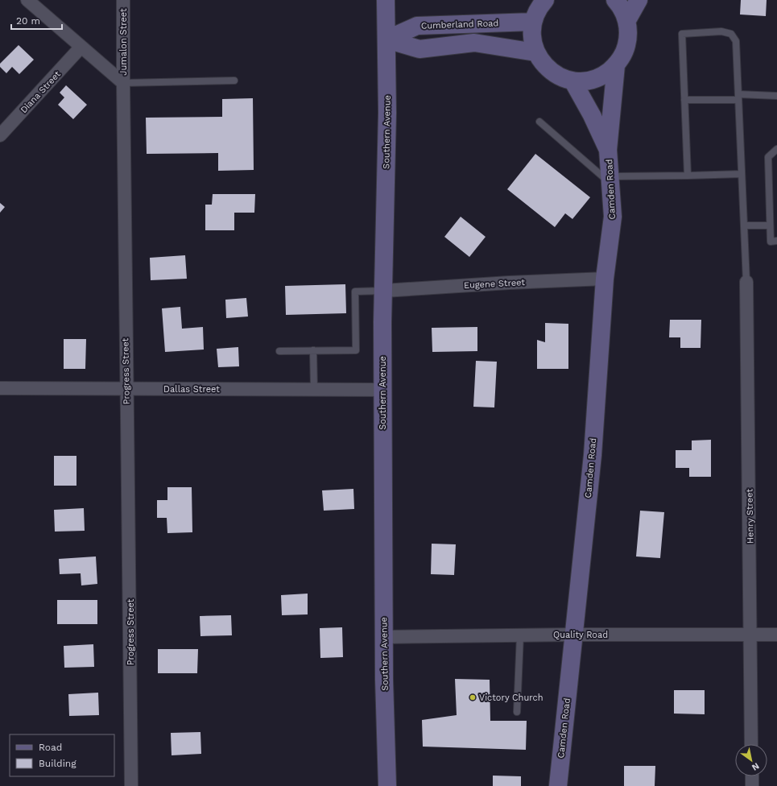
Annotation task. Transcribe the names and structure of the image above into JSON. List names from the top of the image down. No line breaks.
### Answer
{"streets":{"main road":["Cumberland Road","Southern Avenue","Camden Road"],"street":["Jumalon Street","Diana Street","Eugene Street","Progress Street","Dallas Street","Henry Street","Quality Road"]},"crossings":[["Cumberland Road","Southern Avenue"],["Jumalon Street","Progress Street"],["Southern Avenue","Eugene Street"],["Southern Avenue","Dallas Street"],["Southern Avenue","Quality Road"],["Camden Road","Eugene Street"],["Camden Road","Quality Road"],["Progress Street","Dallas Street"],["Henry Street","Quality Road"]],"places":["Victory Church"],"legend":["Road","Building"],"scale_bar":"20 m","north":"bottom right"}
